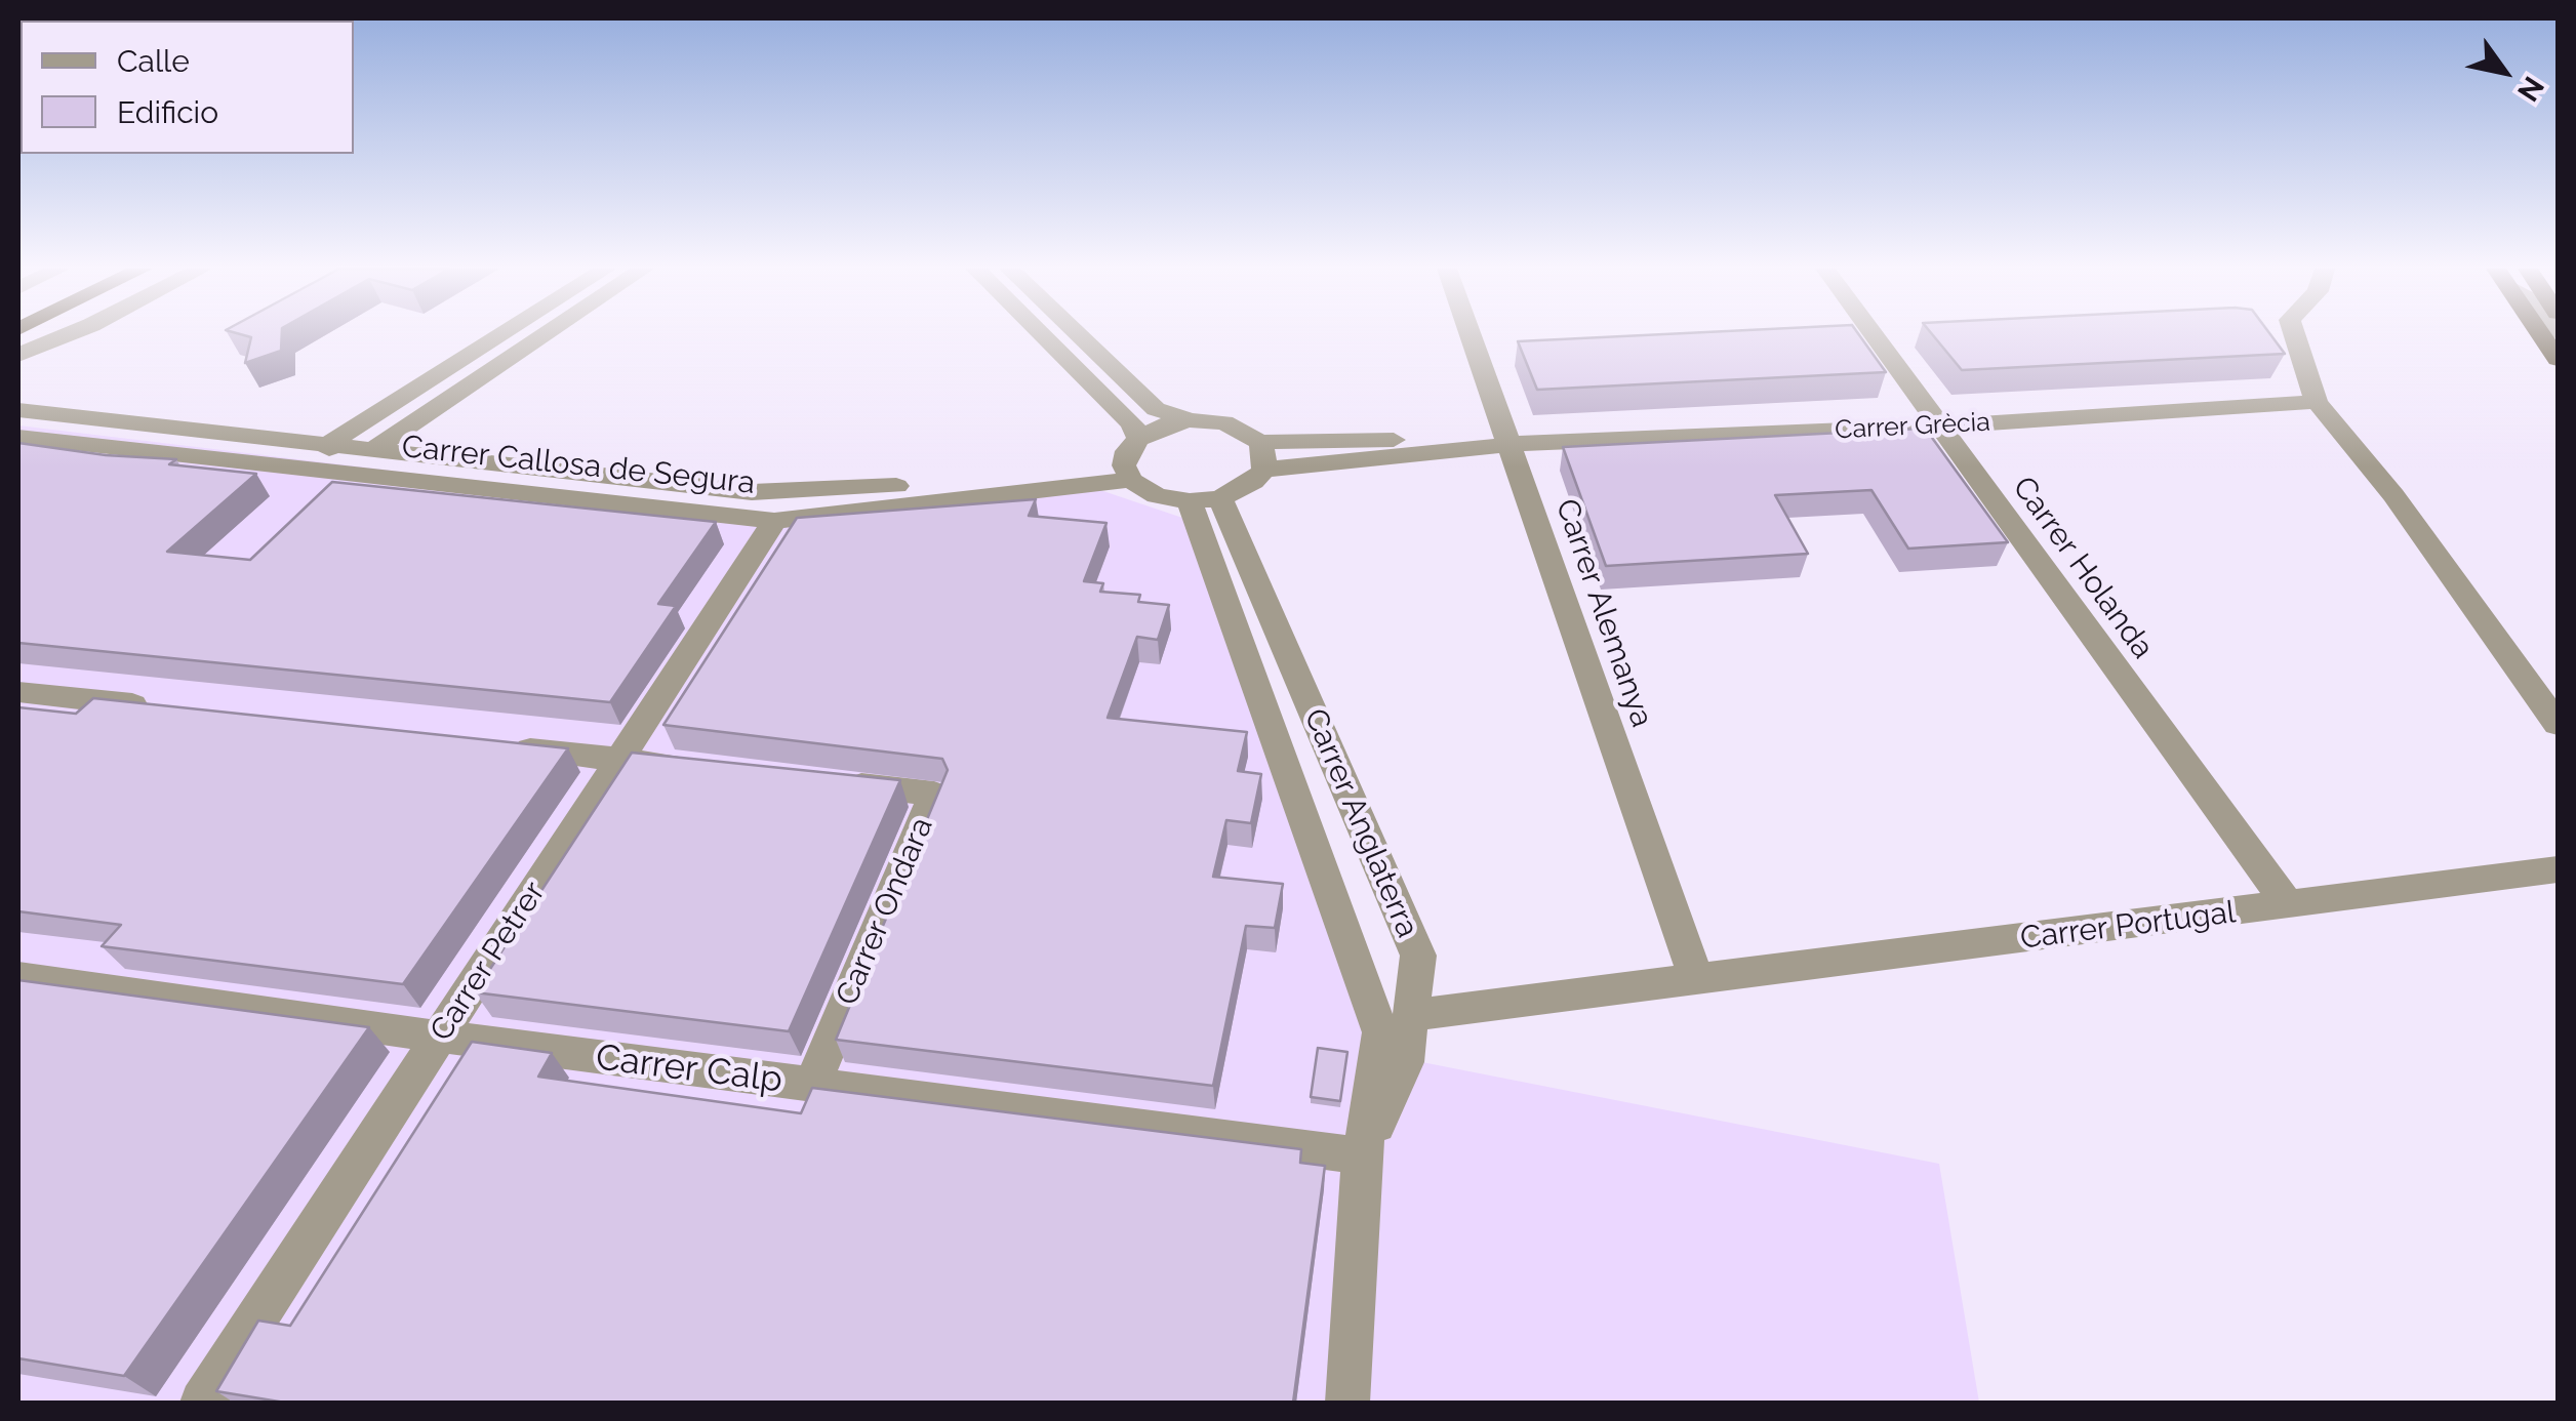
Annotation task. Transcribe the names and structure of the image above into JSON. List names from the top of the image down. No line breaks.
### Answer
{"streets":{"street":["Carrer Grècia","Carrer Callosa de Segura","Carrer Holanda","Carrer Alemanya","Carrer Anglaterra","Carrer Ondara","Carrer Portugal","Carrer Petrer","Carrer Calp"]},"crossings":[["Carrer Grècia","Carrer Callosa de Segura"],["Carrer Grècia","Carrer Holanda"],["Carrer Grècia","Carrer Alemanya"],["Carrer Grècia","Carrer Anglaterra"],["Carrer Callosa de Segura","Carrer Anglaterra"],["Carrer Callosa de Segura","Carrer Petrer"],["Carrer Holanda","Carrer Portugal"],["Carrer Alemanya","Carrer Portugal"],["Carrer Anglaterra","Carrer Portugal"],["Carrer Anglaterra","Carrer Calp"],["Carrer Ondara","Carrer Calp"],["Carrer Petrer","Carrer Calp"]],"legend":["Calle","Edificio"],"north":"bottom right"}
